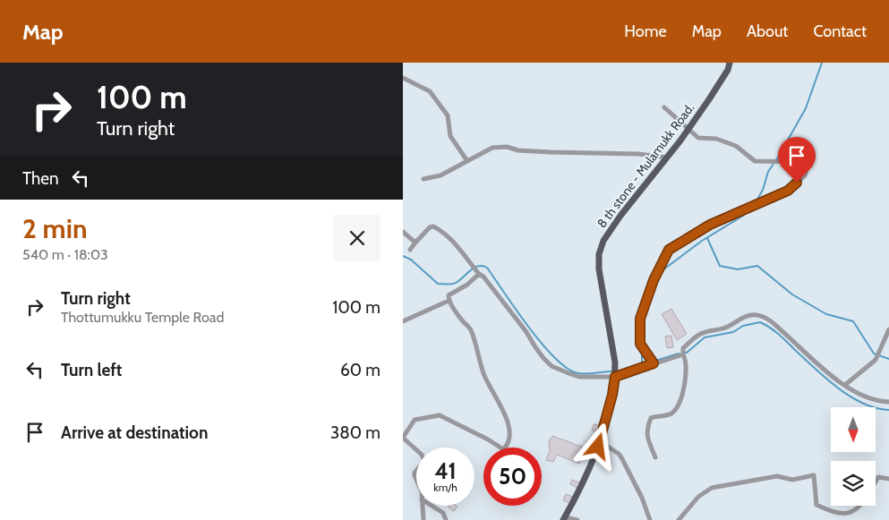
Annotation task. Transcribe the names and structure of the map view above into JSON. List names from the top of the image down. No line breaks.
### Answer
{"streets":{"main road":["8 th stone - Mulamukk Road."]},"north":"bottom","page":{"header":"Map","nav":["Home","Map","About","Contact"],"turn":["100 m","Turn right"],"then":"Then","heading":["2 min","540 m · 18:03"],"list":[{"name":"Turn right","note":"Thottumukku Temple Road","value":"100 m"},{"name":"Turn left","value":"60 m"},{"name":"Arrive at destination","value":"380 m"}],"speed":"41 km/h","limit":"50"}}
